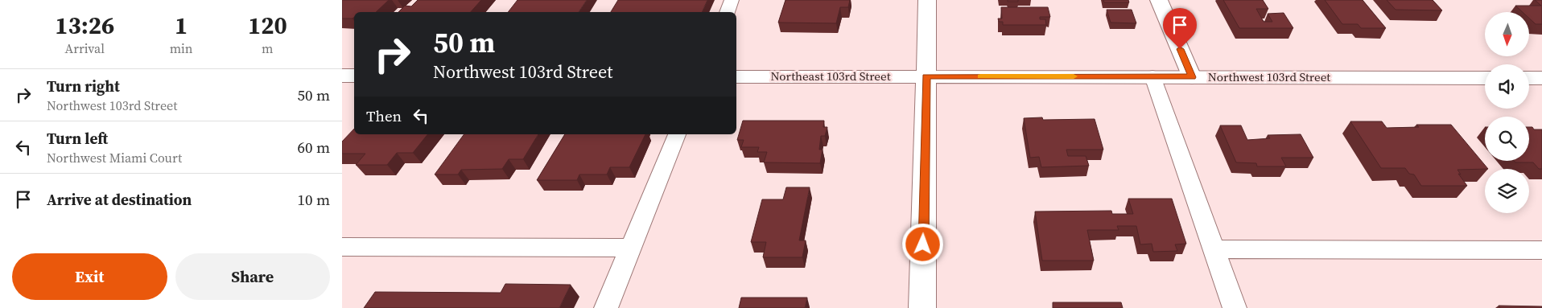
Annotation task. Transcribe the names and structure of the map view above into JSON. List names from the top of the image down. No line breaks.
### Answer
{"streets":{"main road":["Northeast 103rd Street","Northwest 103rd Street"]},"crossings":[["Northeast 103rd Street","Northwest 103rd Street"]],"north":"bottom","page":{"eta":["13:26","Arrival","1","min","120","m"],"turn":["50 m","Northwest 103rd Street"],"list":[{"name":"Turn right","note":"Northwest 103rd Street","value":"50 m"},{"name":"Turn left","note":"Northwest Miami Court","value":"60 m"},{"name":"Arrive at destination","value":"10 m"}],"then":"Then","buttons":["Exit","Share"]}}
